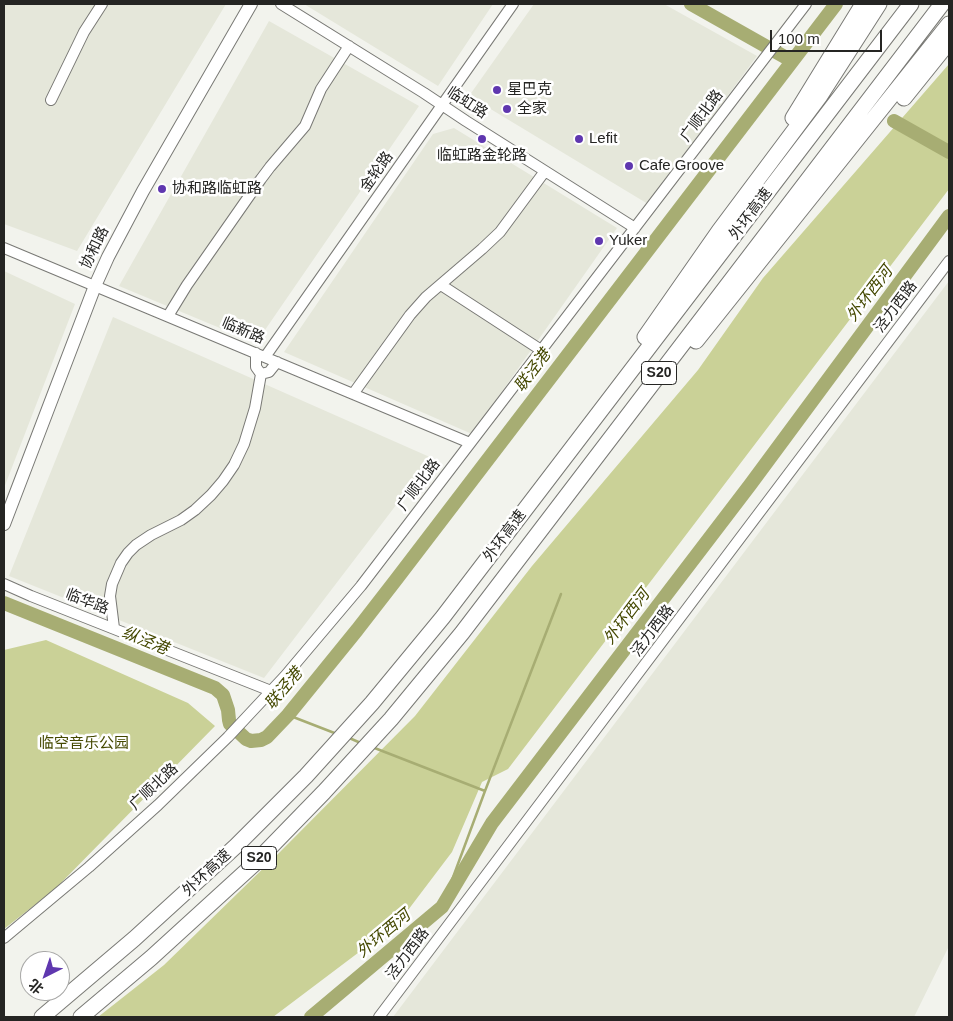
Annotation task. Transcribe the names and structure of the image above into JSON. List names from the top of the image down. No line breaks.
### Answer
{"streets":{"highway":["外环高速","S20"],"main road":["协和路"],"street":["临虹路","广顺北路","金轮路","泾力西路","临新路","临华路"]},"crossings":[["临虹路","广顺北路"],["临虹路","金轮路"],["广顺北路","临新路"],["广顺北路","临华路"],["金轮路","临新路"],["协和路","临新路"]],"water":["外环西河","联泾港","纵泾港"],"parks":["临空音乐公园"],"places":["星巴克","全家","临虹路金轮路","Lefit","Cafe Groove","协和路临虹路","Yuker"],"scale_bar":"100 m","north":"bottom left"}
